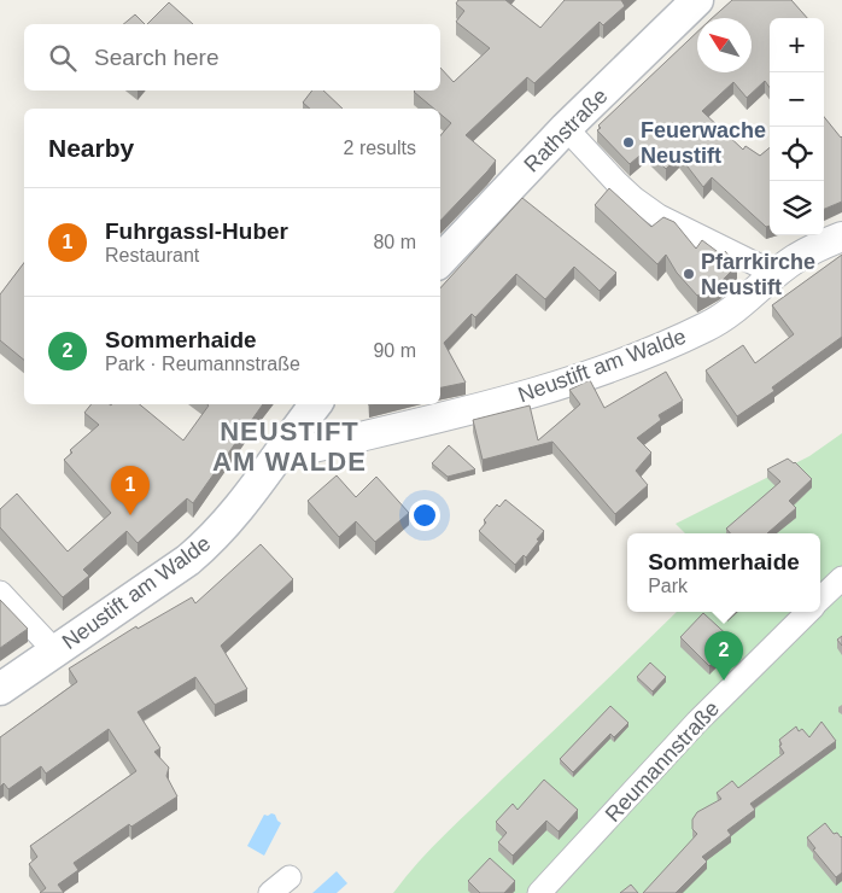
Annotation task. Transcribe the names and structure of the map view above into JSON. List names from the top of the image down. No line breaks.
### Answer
{"streets":{"main road":["Rathstraße","Neustift am Walde"],"street":["Reumannstraße"]},"districts":["NEUSTIFT AM WALDE"],"places":["Feuerwache Neustift","Pfarrkirche Neustift"],"north":"top left","page":{"map_buttons":["+","−"],"search":"Search here","heading":["Nearby","2 results"],"list":[{"mark":"1","name":"Fuhrgassl-Huber","note":"Restaurant","value":"80 m"},{"mark":"2","name":"Sommerhaide","note":"Park · Reumannstraße","value":"90 m"}],"pins":["1","2"],"popup":["Sommerhaide","Park"]}}
